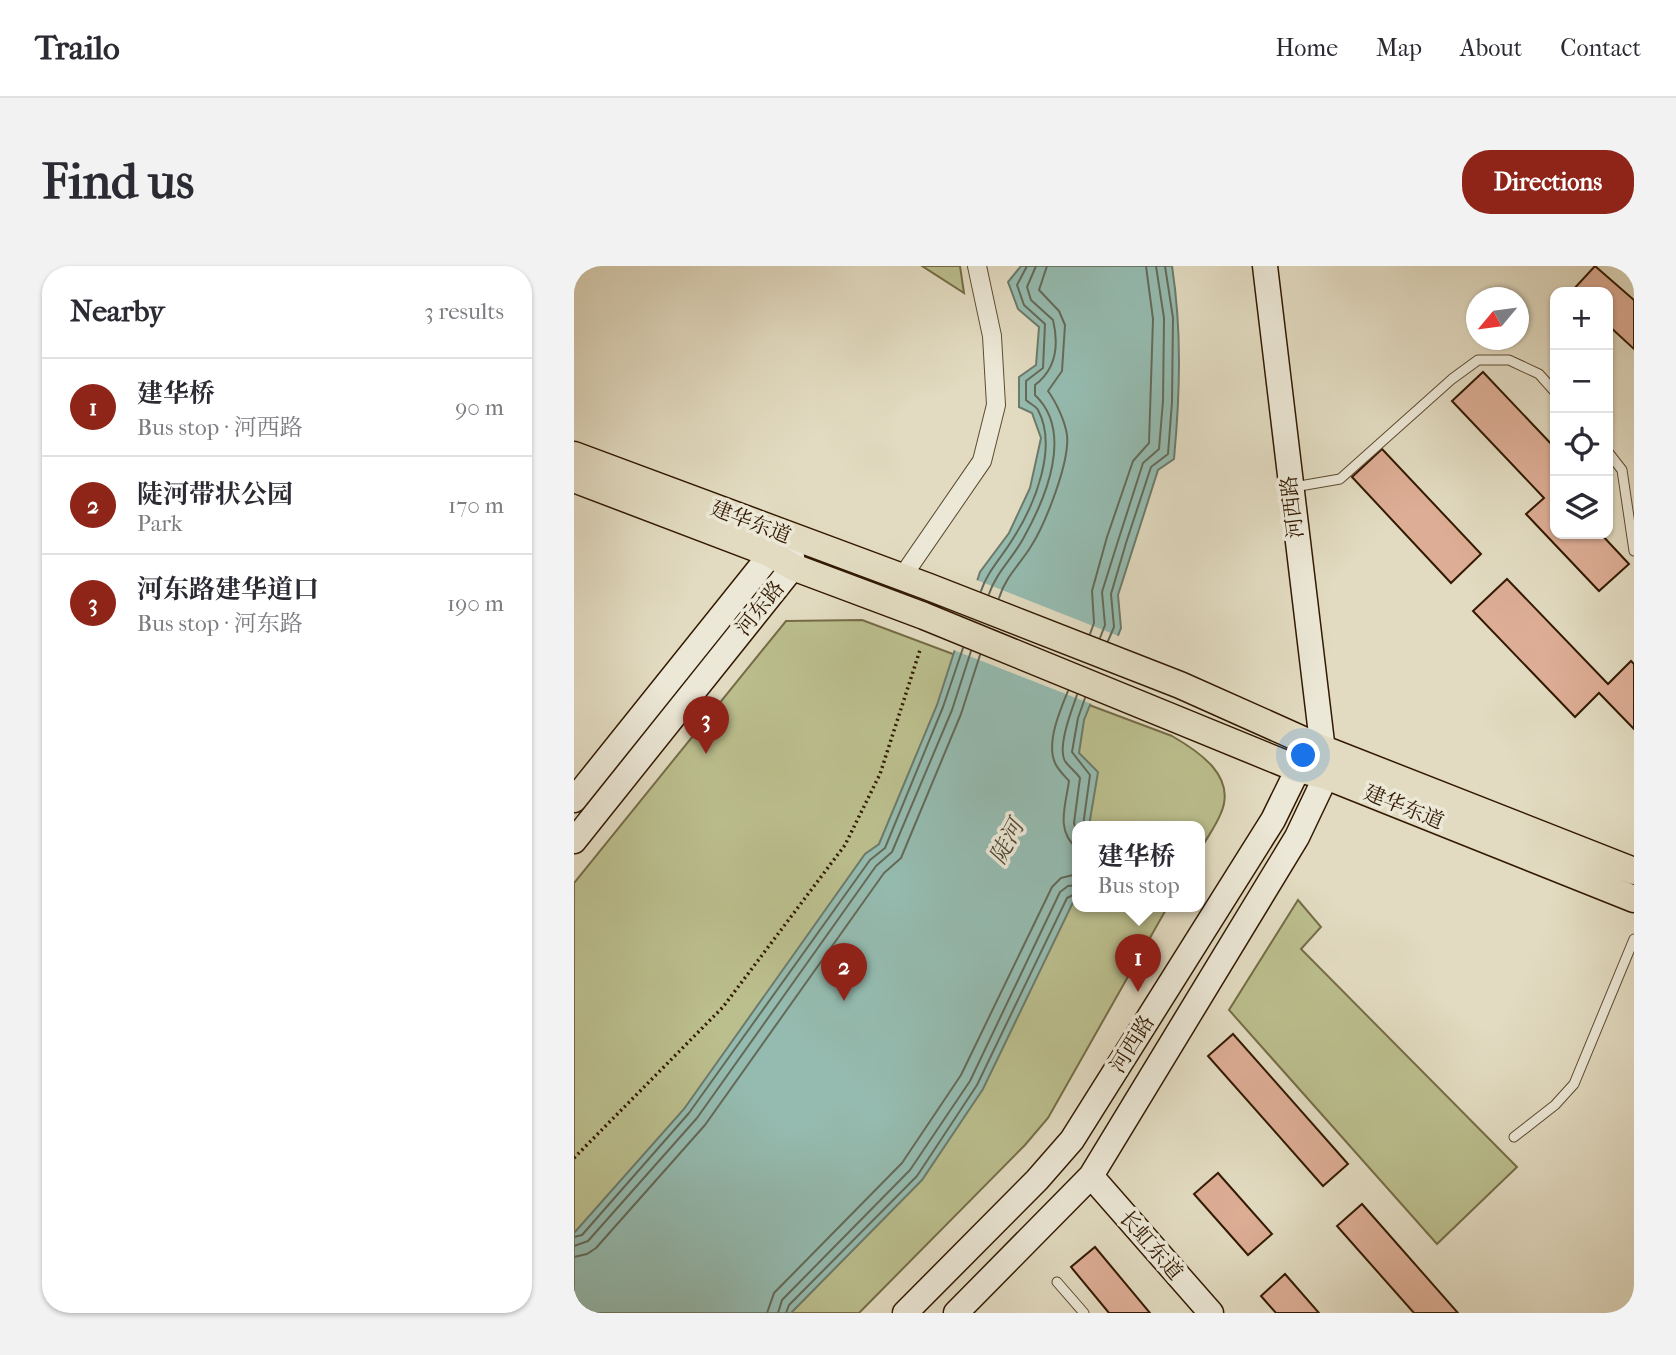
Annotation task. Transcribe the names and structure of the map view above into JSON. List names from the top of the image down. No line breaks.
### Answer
{"streets":{"main road":["河西路","建华东道","河东路","长虹东道"]},"crossings":[["河西路","建华东道"],["河西路","长虹东道"],["建华东道","河东路"]],"water":["陡河"],"north":"bottom left","page":{"header":"Trailo","nav":["Home","Map","About","Contact"],"buttons":"Directions","title":"Find us","heading":["Nearby","3 results"],"map_buttons":["+","−"],"list":[{"mark":"1","name":"建华桥","note":"Bus stop · 河西路","value":"90 m"},{"mark":"2","name":"陡河带状公园","note":"Park","value":"170 m"},{"mark":"3","name":"河东路建华道口","note":"Bus stop · 河东路","value":"190 m"}],"pins":["3","1","2"],"popup":["建华桥","Bus stop"]}}
